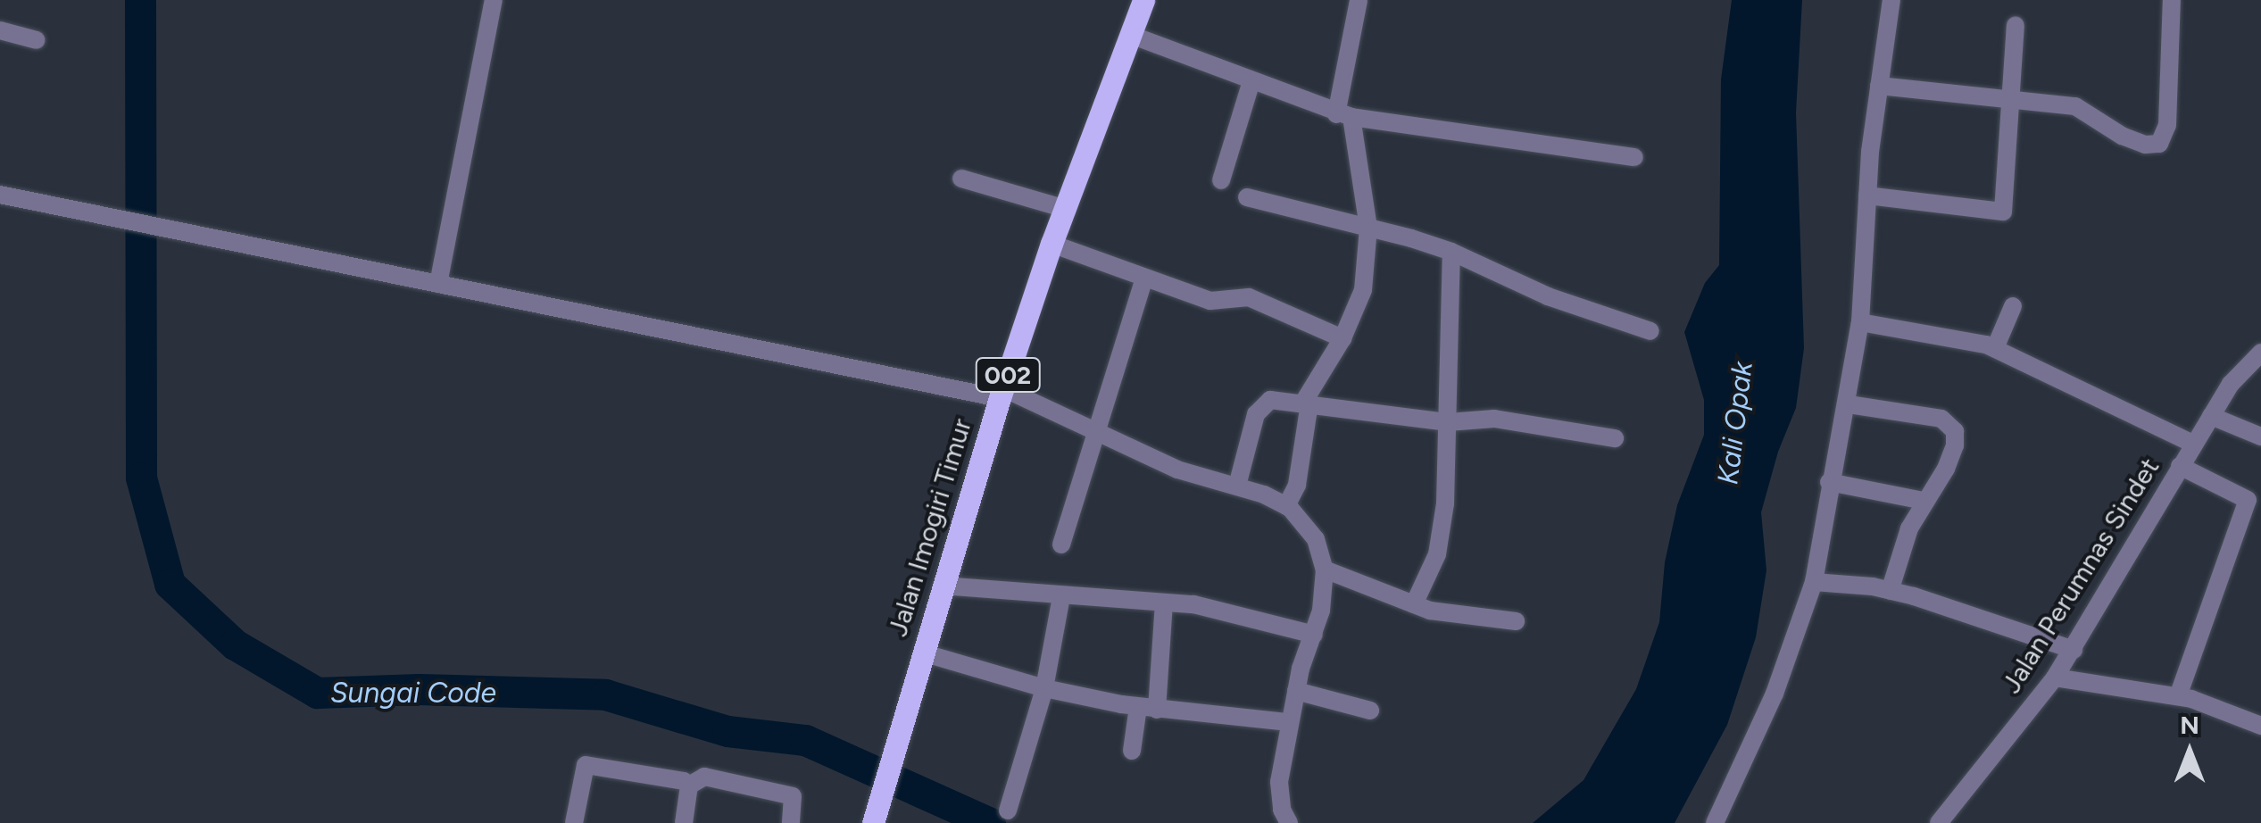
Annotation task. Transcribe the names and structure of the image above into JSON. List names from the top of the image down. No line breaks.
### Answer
{"streets":{"main road":["002","Jalan Imogiri Timur"],"street":["Jalan Perumnas Sindet"]},"water":["Kali Opak","Sungai Code"],"north":"top"}
